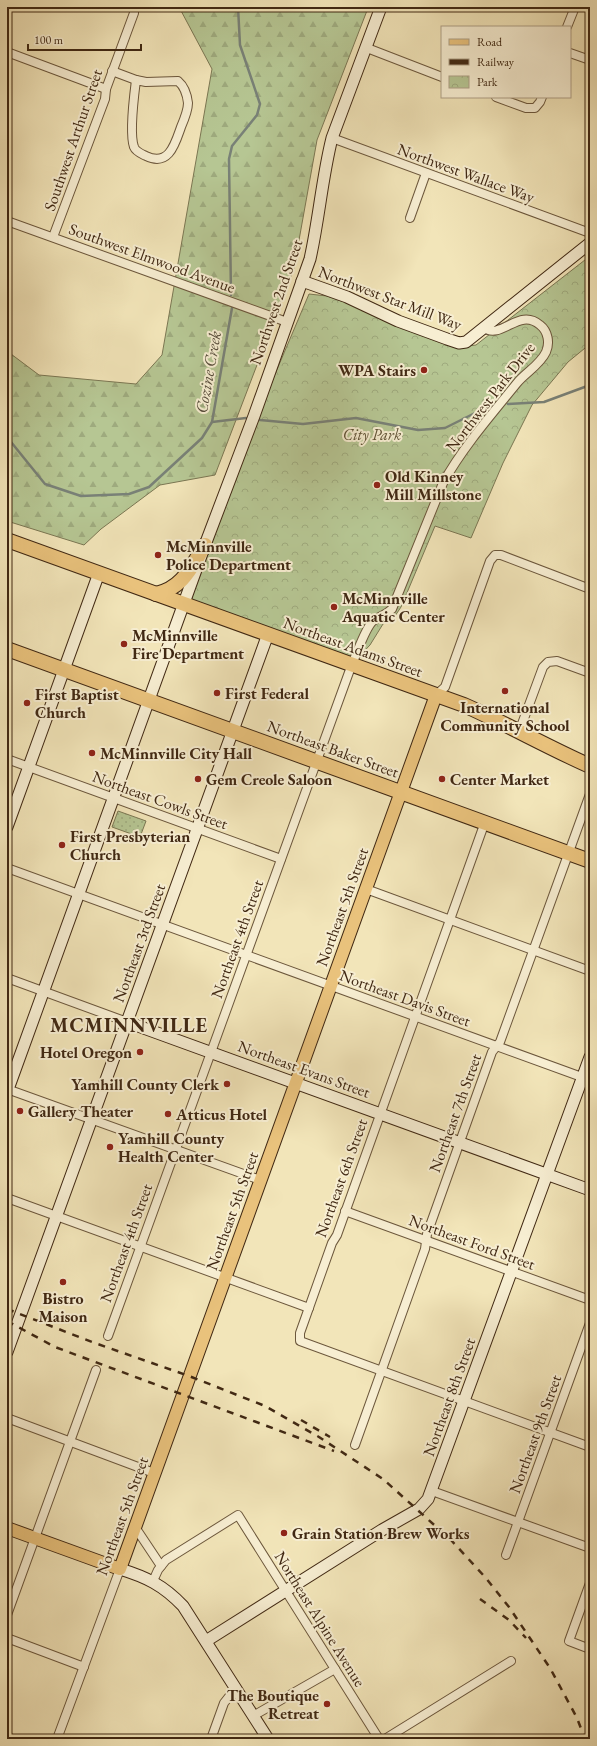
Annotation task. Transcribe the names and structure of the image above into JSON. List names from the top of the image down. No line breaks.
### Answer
{"streets":{"highway":["Northeast Adams Street","Northeast Baker Street"],"main road":["Northeast 5th Street"],"street":["Southwest Arthur Street","Northwest Wallace Way","Southwest Elmwood Avenue","Northwest Star Mill Way","Northwest 2nd Street","Northwest Park Drive","Northeast Cowls Street","Northeast 4th Street","Northeast 3rd Street","Northeast Davis Street","Northeast Evans Street","Northeast 7th Street","Northeast 6th Street","Northeast Ford Street","Northeast 8th Street","Northeast 9th Street","Northeast Alpine Avenue"]},"crossings":[["Southwest Arthur Street","Southwest Elmwood Avenue"],["Northwest Wallace Way","Northwest 2nd Street"],["Southwest Elmwood Avenue","Northwest 2nd Street"],["Northwest Star Mill Way","Northwest 2nd Street"],["Northwest Star Mill Way","Northwest Park Drive"],["Northwest 2nd Street","Northeast Adams Street"],["Northwest 2nd Street","Northeast Baker Street"],["Northwest 2nd Street","Northeast Cowls Street"],["Northwest 2nd Street","Northeast Davis Street"],["Northwest 2nd Street","Northeast Evans Street"],["Northwest Park Drive","Northeast Adams Street"],["Northwest Park Drive","Northeast 4th Street"],["Northeast Adams Street","Northeast 5th Street"],["Northeast Adams Street","Northeast 4th Street"],["Northeast Adams Street","Northeast 3rd Street"],["Northeast Baker Street","Northeast 5th Street"],["Northeast Baker Street","Northeast 4th Street"],["Northeast Baker Street","Northeast 3rd Street"],["Northeast Baker Street","Northeast 7th Street"],["Northeast Baker Street","Northeast 6th Street"],["Northeast Cowls Street","Northeast 4th Street"],["Northeast Cowls Street","Northeast 3rd Street"],["Northeast 5th Street","Northeast Davis Street"],["Northeast 5th Street","Northeast Evans Street"],["Northeast 4th Street","Northeast Davis Street"],["Northeast 4th Street","Northeast Evans Street"],["Northeast 3rd Street","Northeast Davis Street"],["Northeast 3rd Street","Northeast Evans Street"],["Northeast Davis Street","Northeast 7th Street"],["Northeast Davis Street","Northeast 6th Street"],["Northeast Davis Street","Northeast 8th Street"],["Northeast Evans Street","Northeast 7th Street"],["Northeast Evans Street","Northeast 6th Street"],["Northeast Evans Street","Northeast 8th Street"],["Northeast 7th Street","Northeast 6th Street"],["Northeast 7th Street","Northeast Ford Street"],["Northeast 6th Street","Northeast Ford Street"],["Northeast Ford Street","Northeast 8th Street"],["Northeast 8th Street","Northeast Alpine Avenue"]],"districts":["MCMINNVILLE"],"water":["Cozine Creek"],"parks":["City Park"],"places":["WPA Stairs","Old Kinney Mill Millstone","McMinnville Police Department","McMinnville Aquatic Center","McMinnville Fire Department","International Community School","First Federal","First Baptist Church","McMinnville City Hall","Gem Creole Saloon","Center Market","First Presbyterian Church","Hotel Oregon","Yamhill County Clerk","Gallery Theater","Atticus Hotel","Yamhill County Health Center","Bistro Maison","Grain Station Brew Works","The Boutique Retreat"],"legend":["Road","Railway","Park"],"scale_bar":"100 m"}
